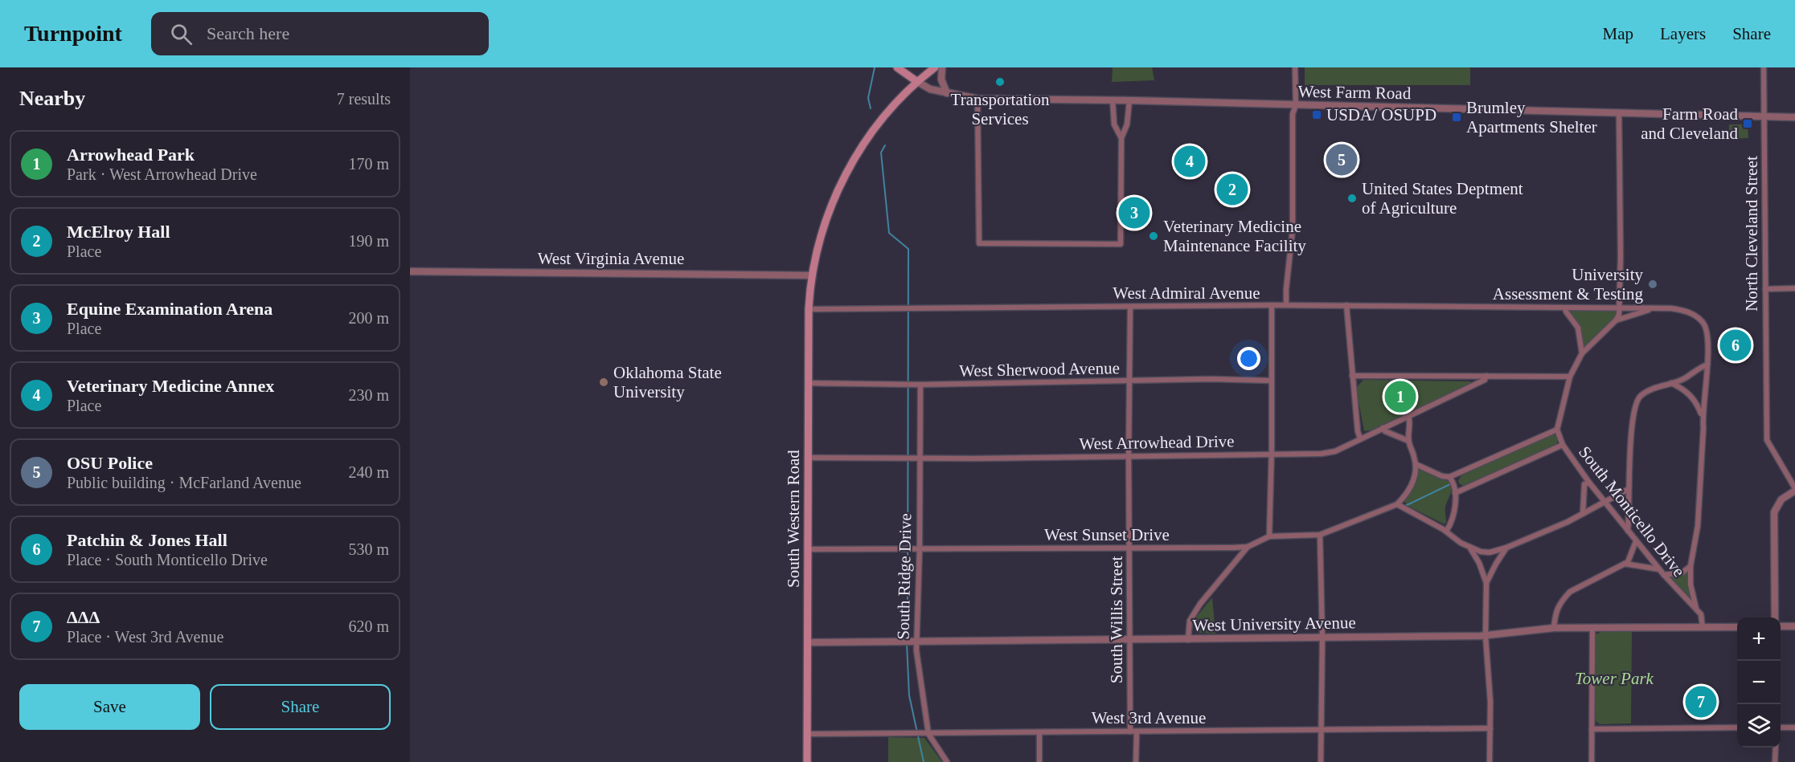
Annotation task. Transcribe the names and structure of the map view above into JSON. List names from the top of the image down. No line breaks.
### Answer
{"streets":{"main road":["South Western Road"],"street":["West Farm Road","North Cleveland Street","West Virginia Avenue","West Admiral Avenue","West Sherwood Avenue","West Arrowhead Drive","South Monticello Drive","West Sunset Drive","South Ridge Drive","South Willis Street","West University Avenue","West 3rd Avenue"]},"crossings":[["West Farm Road","North Cleveland Street"],["West Farm Road","South Western Road"],["West Virginia Avenue","South Western Road"],["West Admiral Avenue","South Western Road"],["West Admiral Avenue","South Willis Street"],["West Sherwood Avenue","South Western Road"],["West Sherwood Avenue","South Ridge Drive"],["West Sherwood Avenue","South Willis Street"],["West Arrowhead Drive","South Western Road"],["West Arrowhead Drive","South Ridge Drive"],["West Arrowhead Drive","South Willis Street"],["South Monticello Drive","West University Avenue"],["South Western Road","West Sunset Drive"],["South Western Road","West University Avenue"],["South Western Road","West 3rd Avenue"],["West Sunset Drive","South Ridge Drive"],["West Sunset Drive","South Willis Street"],["South Ridge Drive","West University Avenue"],["South Ridge Drive","West 3rd Avenue"],["South Willis Street","West University Avenue"],["South Willis Street","West 3rd Avenue"]],"parks":["Tower Park"],"places":{"other":["Transportation Services","United States Deptment of Agriculture","Veterinary Medicine Maintenance Facility","University Assessment & Testing","Oklahoma State University"],"transit":["USDA/ OSUPD","Brumley Apartments Shelter","Farm Road and Cleveland"]},"page":{"header":"Turnpoint","search":"Search here","nav":["Map","Layers","Share"],"heading":["Nearby","7 results"],"list":[{"mark":"1","name":"Arrowhead Park","note":"Park · West Arrowhead Drive","value":"170 m"},{"mark":"2","name":"McElroy Hall","note":"Place","value":"190 m"},{"mark":"3","name":"Equine Examination Arena","note":"Place","value":"200 m"},{"mark":"4","name":"Veterinary Medicine Annex","note":"Place","value":"230 m"},{"mark":"5","name":"OSU Police","note":"Public building · McFarland Avenue","value":"240 m"},{"mark":"6","name":"Patchin & Jones Hall","note":"Place · South Monticello Drive","value":"530 m"},{"mark":"7","name":"ΔΔΔ","note":"Place · West 3rd Avenue","value":"620 m"}],"pins":["5","4","2","3","6","1","7"],"map_buttons":["+","−"],"buttons":["Save","Share"]}}
